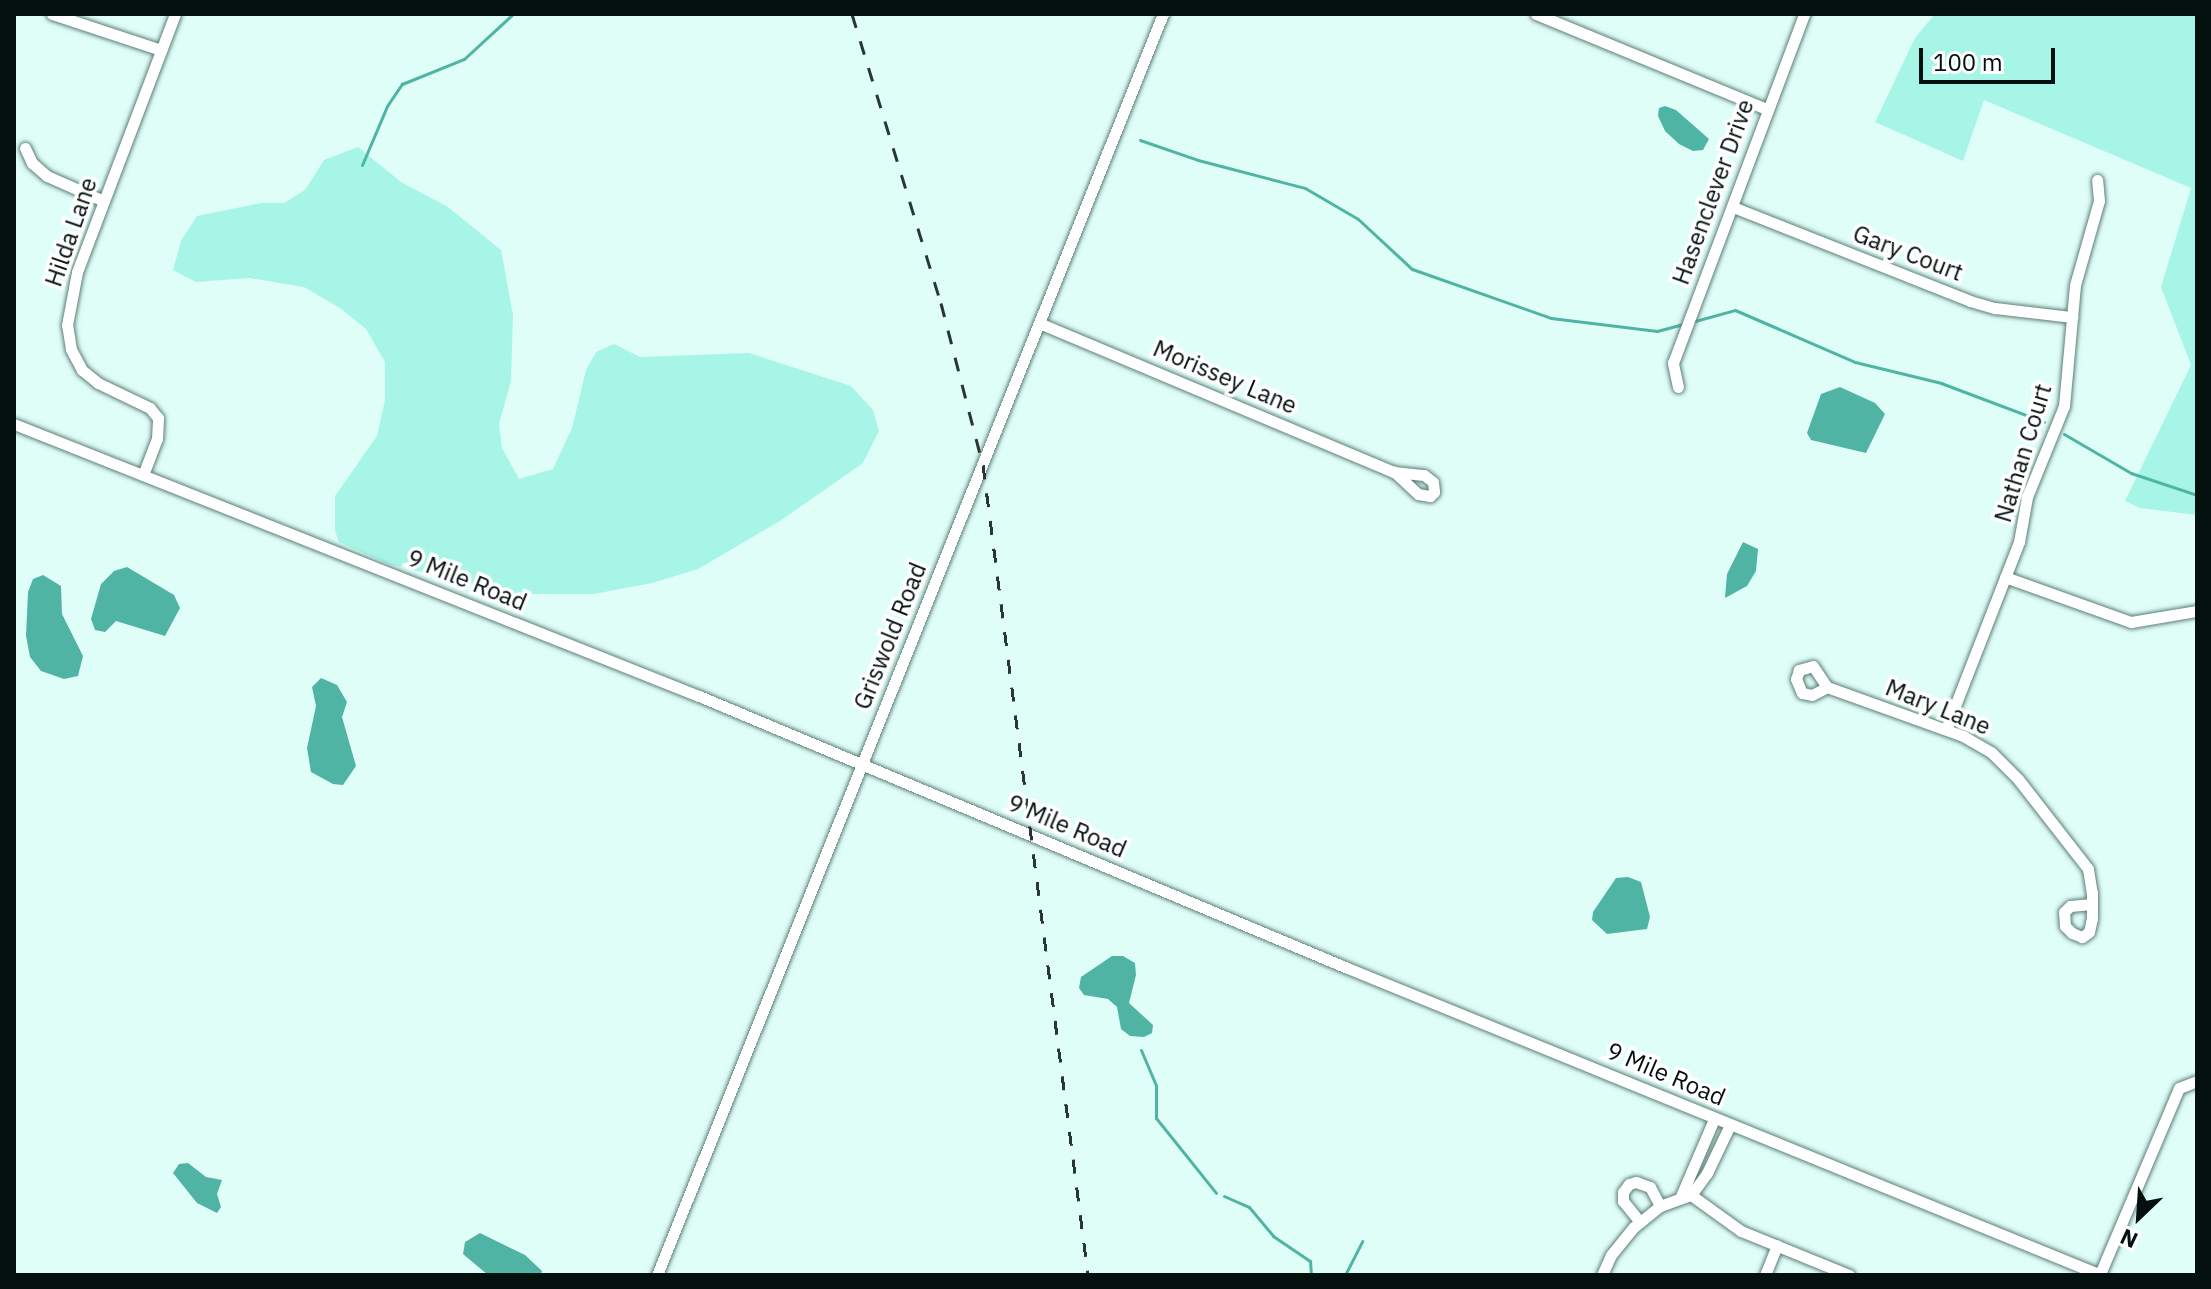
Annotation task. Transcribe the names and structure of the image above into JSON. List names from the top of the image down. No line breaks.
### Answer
{"streets":{"street":["Hasenclever Drive","Hilda Lane","Gary Court","Morissey Lane","Nathan Court","9 Mile Road","Griswold Road","Mary Lane"]},"crossings":[["Hasenclever Drive","Gary Court"],["Hilda Lane","9 Mile Road"],["Gary Court","Nathan Court"],["Morissey Lane","Griswold Road"],["Nathan Court","Mary Lane"],["9 Mile Road","Griswold Road"]],"scale_bar":"100 m","north":"bottom left"}
